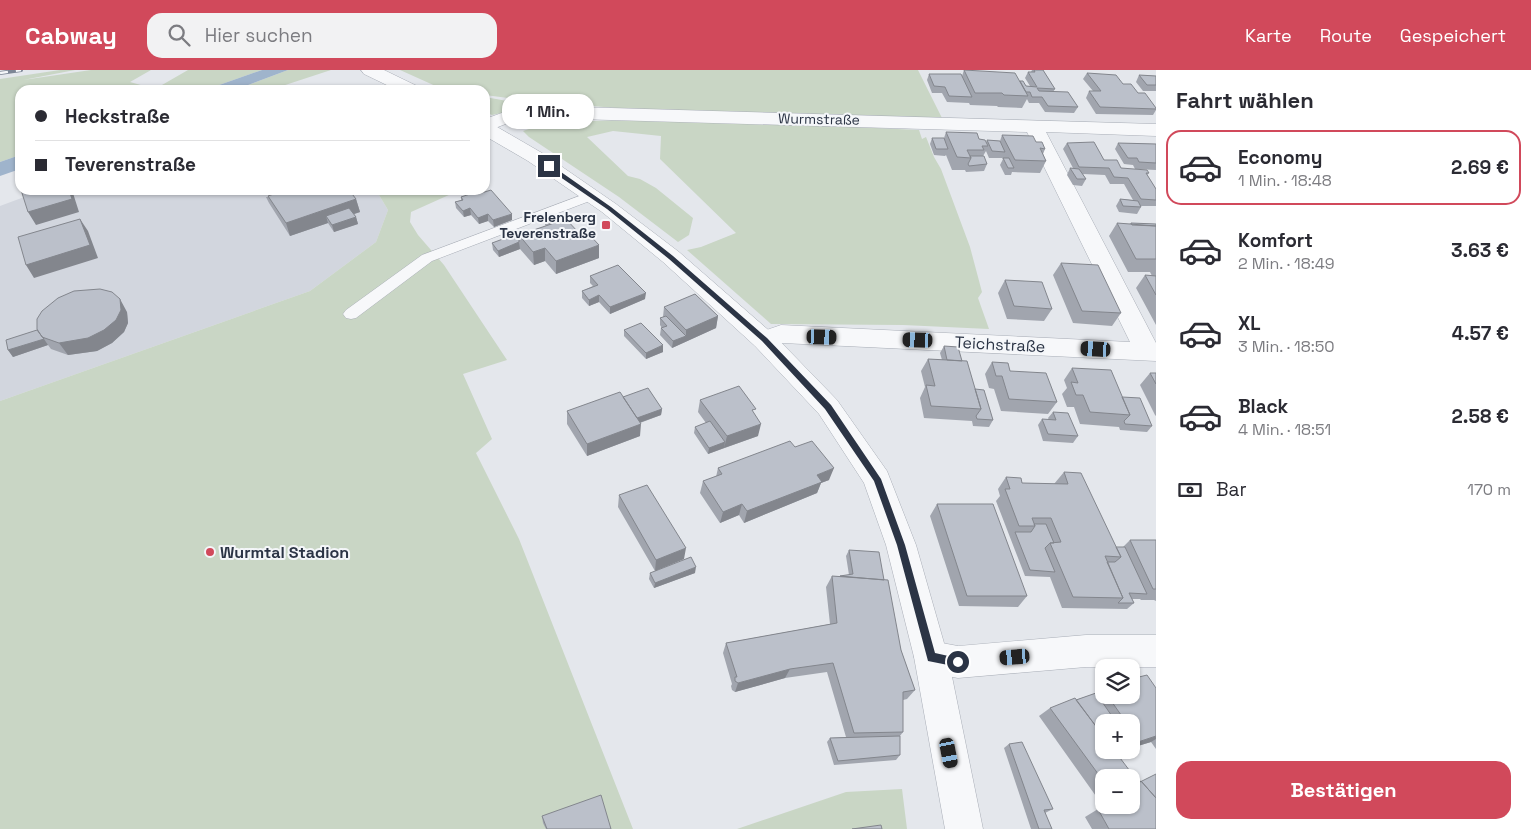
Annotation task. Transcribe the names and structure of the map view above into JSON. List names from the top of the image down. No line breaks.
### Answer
{"streets":{"street":["Wurmstraße","Teichstraße"]},"crossings":[["Wurmstraße","Teichstraße"]],"places":{"transit":["Frelenberg Teverenstraße"],"other":["Wurmtal Stadion"]},"page":{"header":"Cabway","search":"Hier suchen","nav":["Karte","Route","Gespeichert"],"heading":"Fahrt wählen","banner":["Heckstraße","Teverenstraße"],"bubble":"1 Min.","list":[{"name":"Economy","note":"1 Min. · 18:48","value":"2.69 €"},{"name":"Komfort","note":"2 Min. · 18:49","value":"3.63 €"},{"name":"XL","note":"3 Min. · 18:50","value":"4.57 €"},{"name":"Black","note":"4 Min. · 18:51","value":"2.58 €"}],"pay":["Bar","170 m"],"map_buttons":["+","−"],"buttons":"Bestätigen"}}
